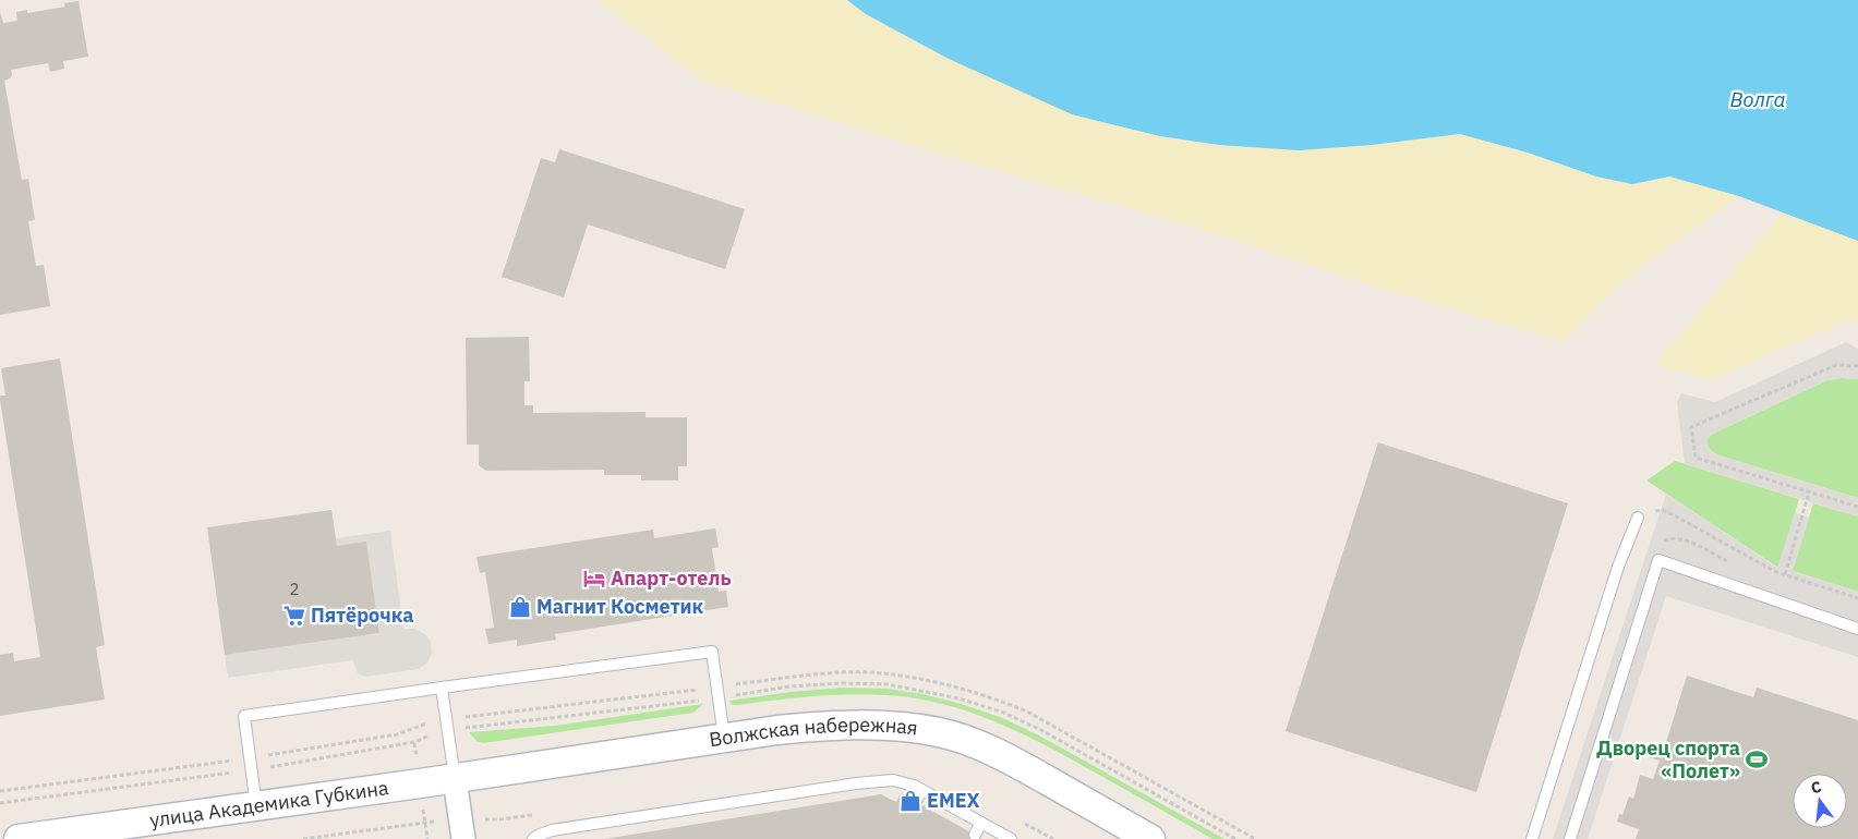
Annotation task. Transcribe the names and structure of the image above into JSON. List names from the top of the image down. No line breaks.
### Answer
{"streets":{"street":["Волжская набережная","улица Академика Губкина"]},"crossings":[["Волжская набережная","улица Академика Губкина"]],"water":["Волга"],"places":{"hotel":["Апарт-отель"],"shop":["Магнит Косметик","EMEX"],"supermarket":["Пятёрочка"],"sports":["Дворец спорта «Полет»"]},"house_numbers":["2"],"north":"top"}
